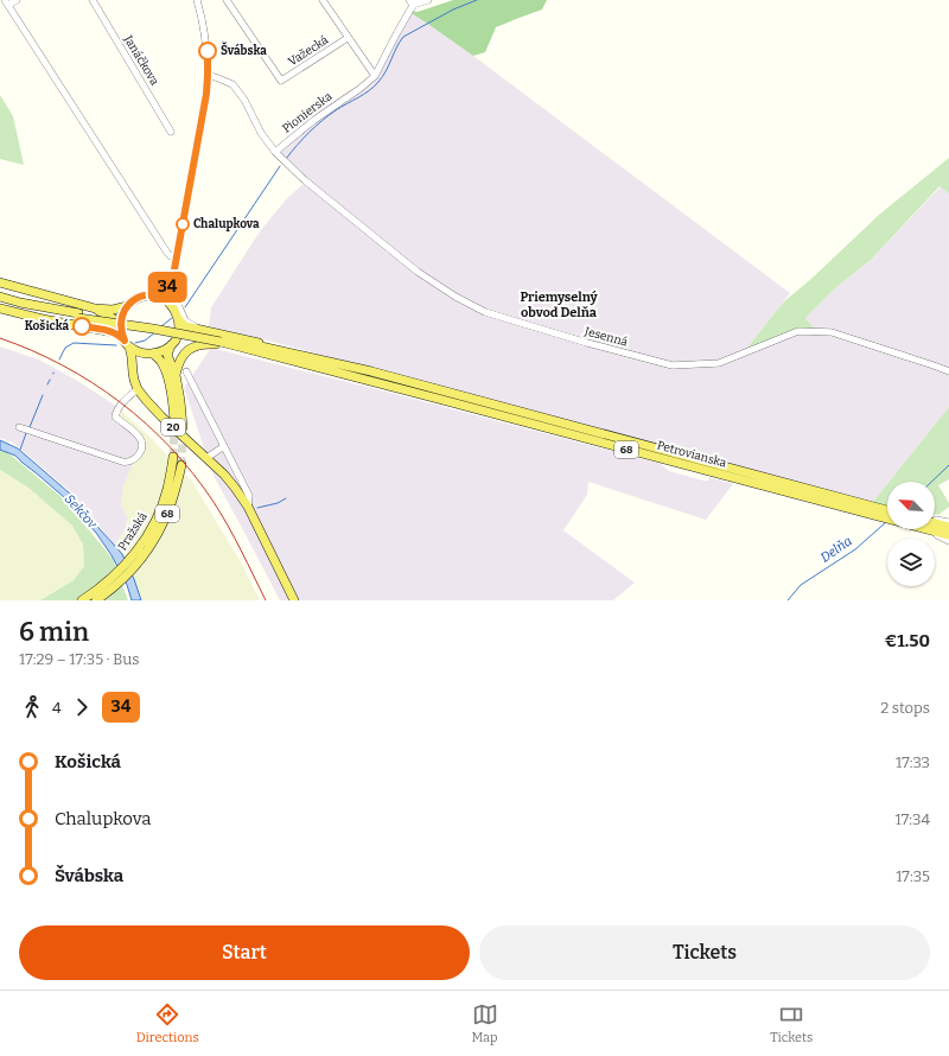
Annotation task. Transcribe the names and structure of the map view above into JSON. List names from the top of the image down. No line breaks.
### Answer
{"streets":{"main road":["20","68","Petrovianska","Pražská"],"street":["Važecká","Janáčkova","Pionierska","Jesenná"]},"crossings":[["Važecká","Pionierska"],["Pionierska","Jesenná"],["20","68"],["68","Petrovianska"]],"districts":["Priemyselný obvod Delňa"],"water":["Sekčov","Delňa"],"places":["Švábska","Chalupkova","Košická"],"lines":["bus line 34"],"north":"top left","page":{"on_map":"34","heading":["6 min","17:29 – 17:35 · Bus","€1.50"],"legs":["4","34","2 stops"],"list":[{"name":"Košická","value":"17:33"},{"name":"Chalupkova","value":"17:34"},{"name":"Švábska","value":"17:35"}],"buttons":["Start","Tickets"],"tabs":["Directions","Map","Tickets"]}}
